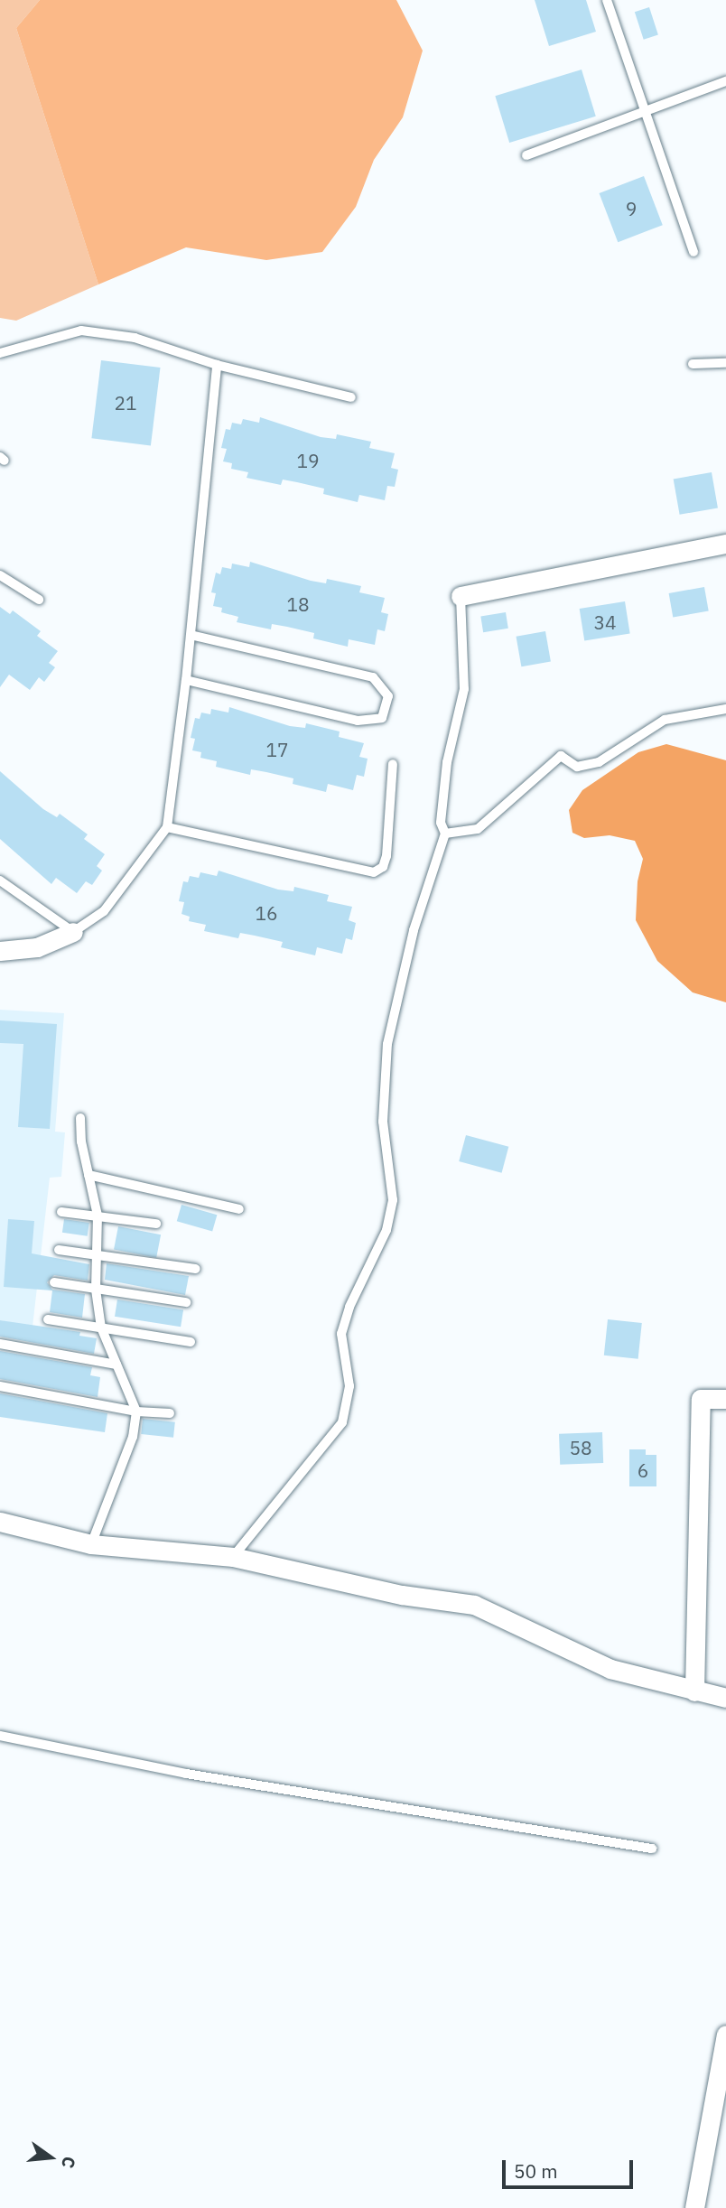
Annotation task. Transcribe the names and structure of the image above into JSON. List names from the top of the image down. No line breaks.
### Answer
{"house_numbers":["9","21","19","18","34","17","16","58","6"],"scale_bar":"50 m","north":"right"}
